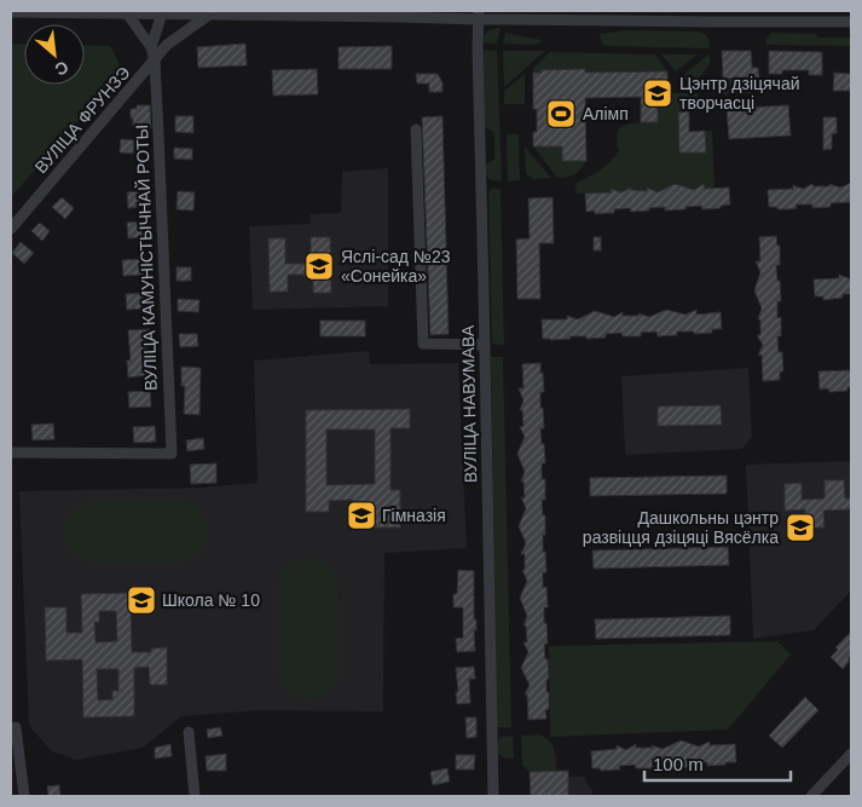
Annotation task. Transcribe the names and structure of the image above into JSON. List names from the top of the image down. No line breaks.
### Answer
{"streets":{"street":["ВУЛІЦА ФРУНЗЭ","ВУЛІЦА КАМУНІСТЫЧНАЙ РОТЫ","ВУЛІЦА НАВУМАВА"]},"crossings":[["ВУЛІЦА ФРУНЗЭ","ВУЛІЦА КАМУНІСТЫЧНАЙ РОТЫ"]],"places":{"school or university":["Цэнтр дзіцячай творчасці","Яслі-сад №23 «Сонейка»","Гімназія","Дашкольны цэнтр развіцця дзіцяці Вясёлка","Школа № 10"],"sports":["Алімп"]},"scale_bar":"100 m","north":"bottom right"}
